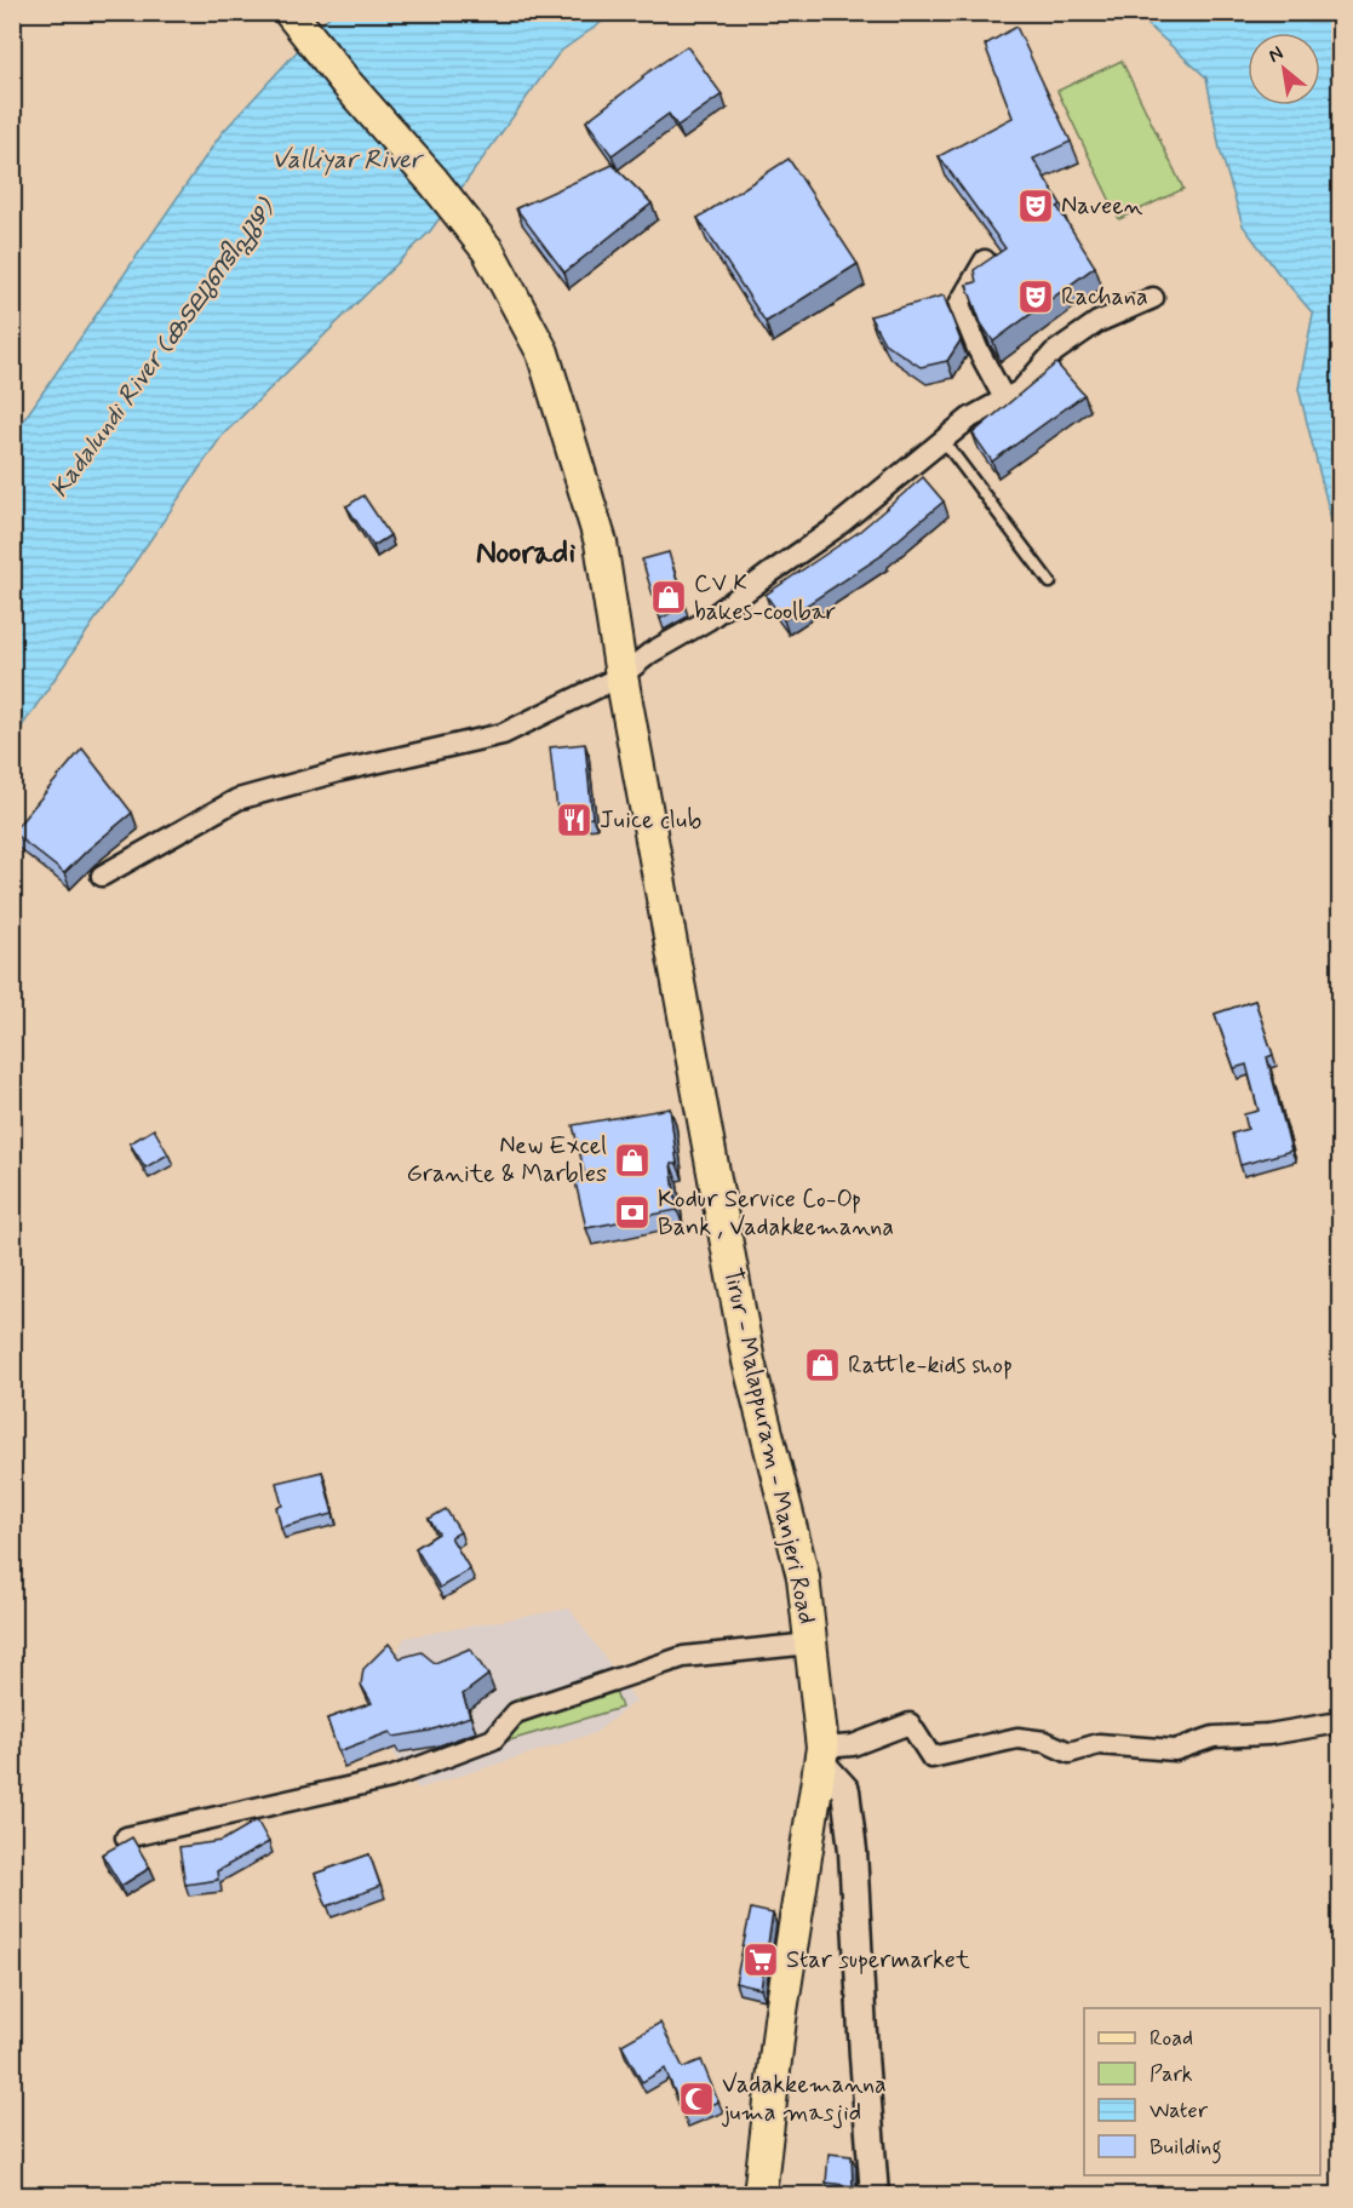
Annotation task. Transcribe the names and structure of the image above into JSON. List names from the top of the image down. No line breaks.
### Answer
{"streets":{"main road":["Tirur - Malappuram - Manjeri Road"]},"districts":["Nooradi"],"water":["Valliyar River","Kadalundi River (കടലുണ്ടിപ്പുഴ)"],"places":{"theatre":["Naveen","Rachana"],"shop":["CV K bakes-coolbar","New Excel Granite & Marbles","Rattle-kids shop"],"restaurant":["Juice club"],"bank":["Kodur Service Co-Op Bank , Vadakkemanna"],"supermarket":["Star supermarket"],"mosque":["Vadakkemanna juma masjid"]},"legend":["Road","Park","Water","Building"],"north":"top left"}
